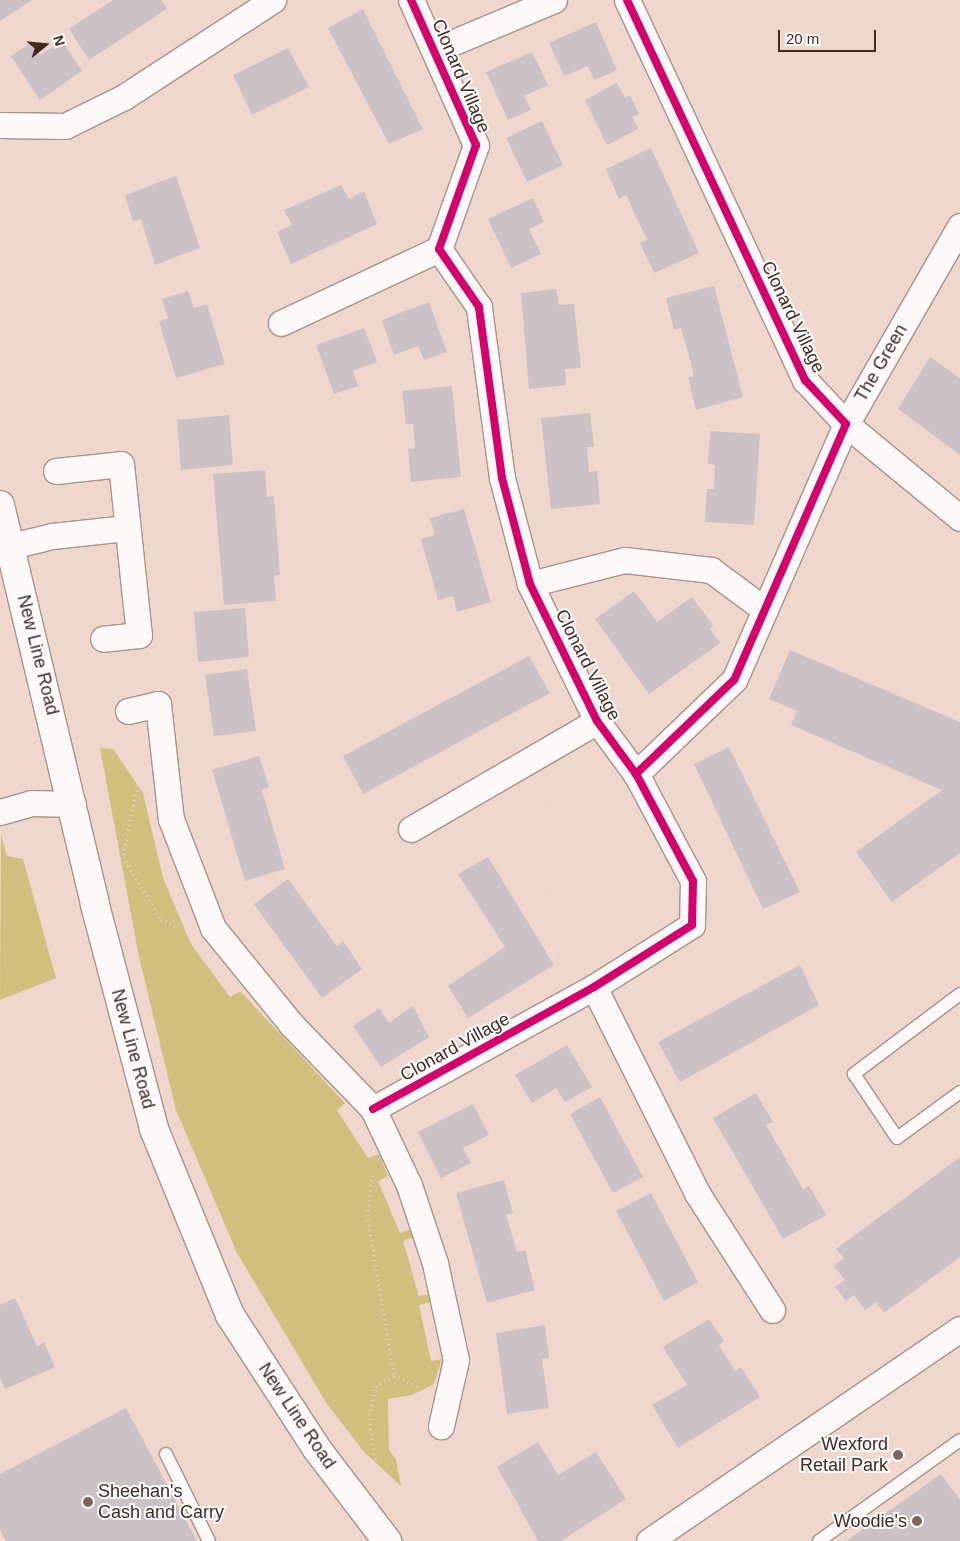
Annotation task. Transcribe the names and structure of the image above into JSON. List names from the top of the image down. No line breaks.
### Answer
{"streets":{"main road":["New Line Road"],"street":["Clonard Village","The Green"]},"crossings":[["Clonard Village","The Green"]],"places":["Wexford Retail Park","Sheehan's Cash and Carry","Woodie's"],"scale_bar":"20 m","north":"right"}
